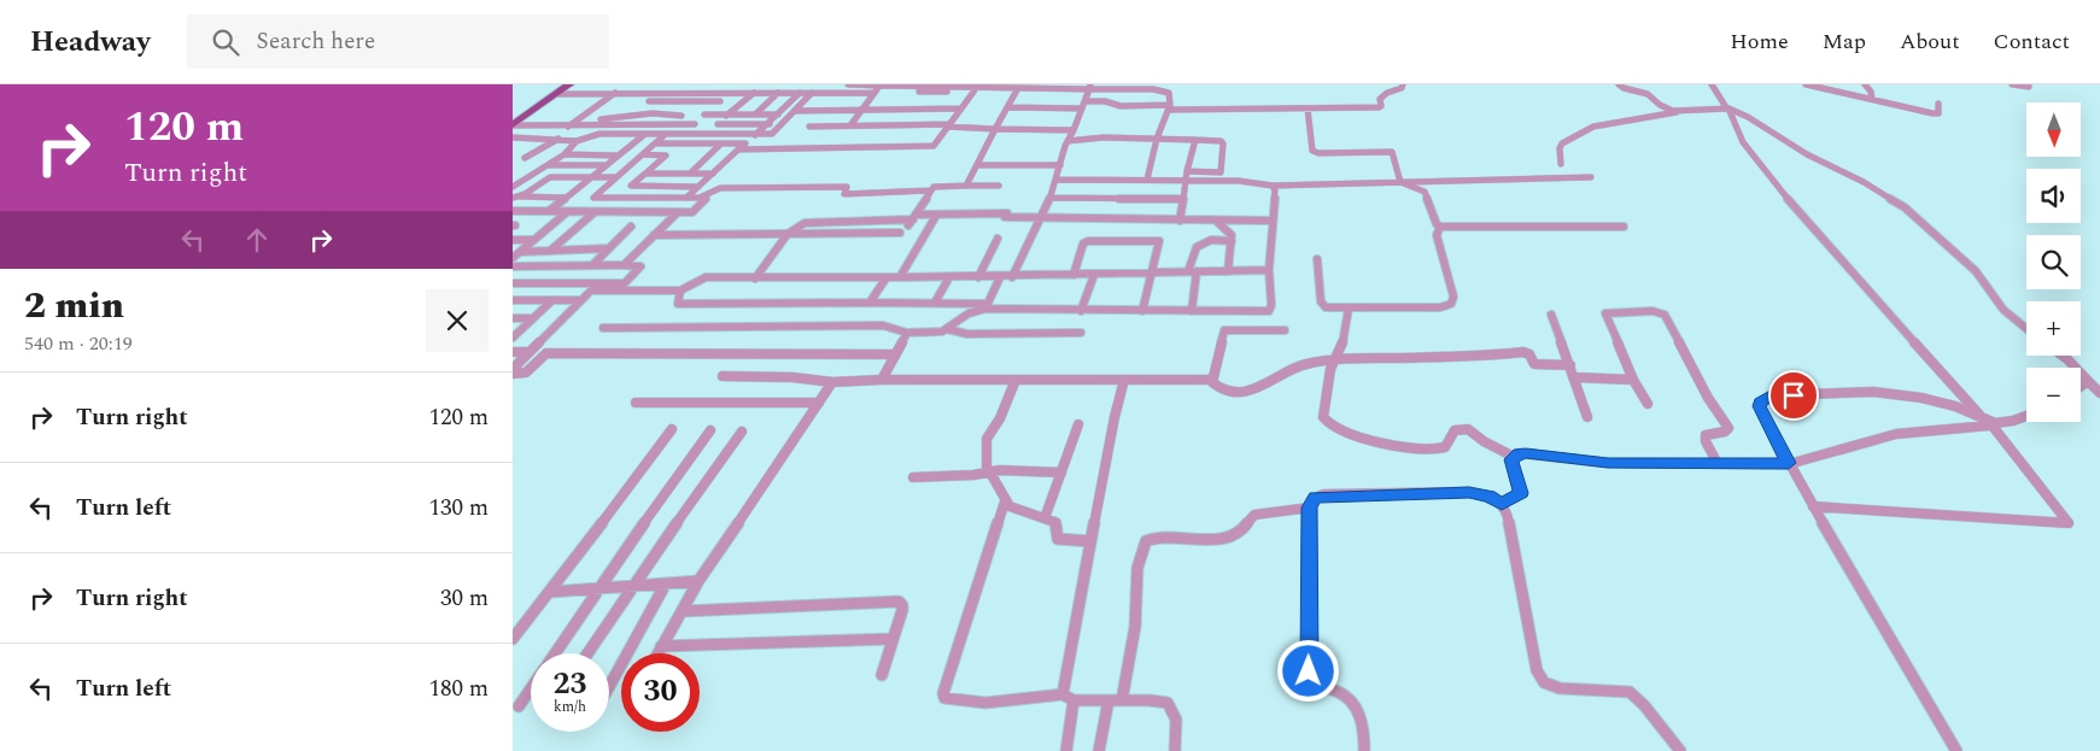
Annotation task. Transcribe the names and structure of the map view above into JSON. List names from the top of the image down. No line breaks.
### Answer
{"north":"bottom","page":{"header":"Headway","search":"Search here","nav":["Home","Map","About","Contact"],"turn":["120 m","Turn right"],"map_buttons":["+","−"],"heading":["2 min","540 m · 20:19"],"list":[{"name":"Turn right","value":"120 m"},{"name":"Turn left","value":"130 m"},{"name":"Turn right","value":"30 m"},{"name":"Turn left","value":"180 m"}],"speed":"23 km/h","limit":"30"}}
